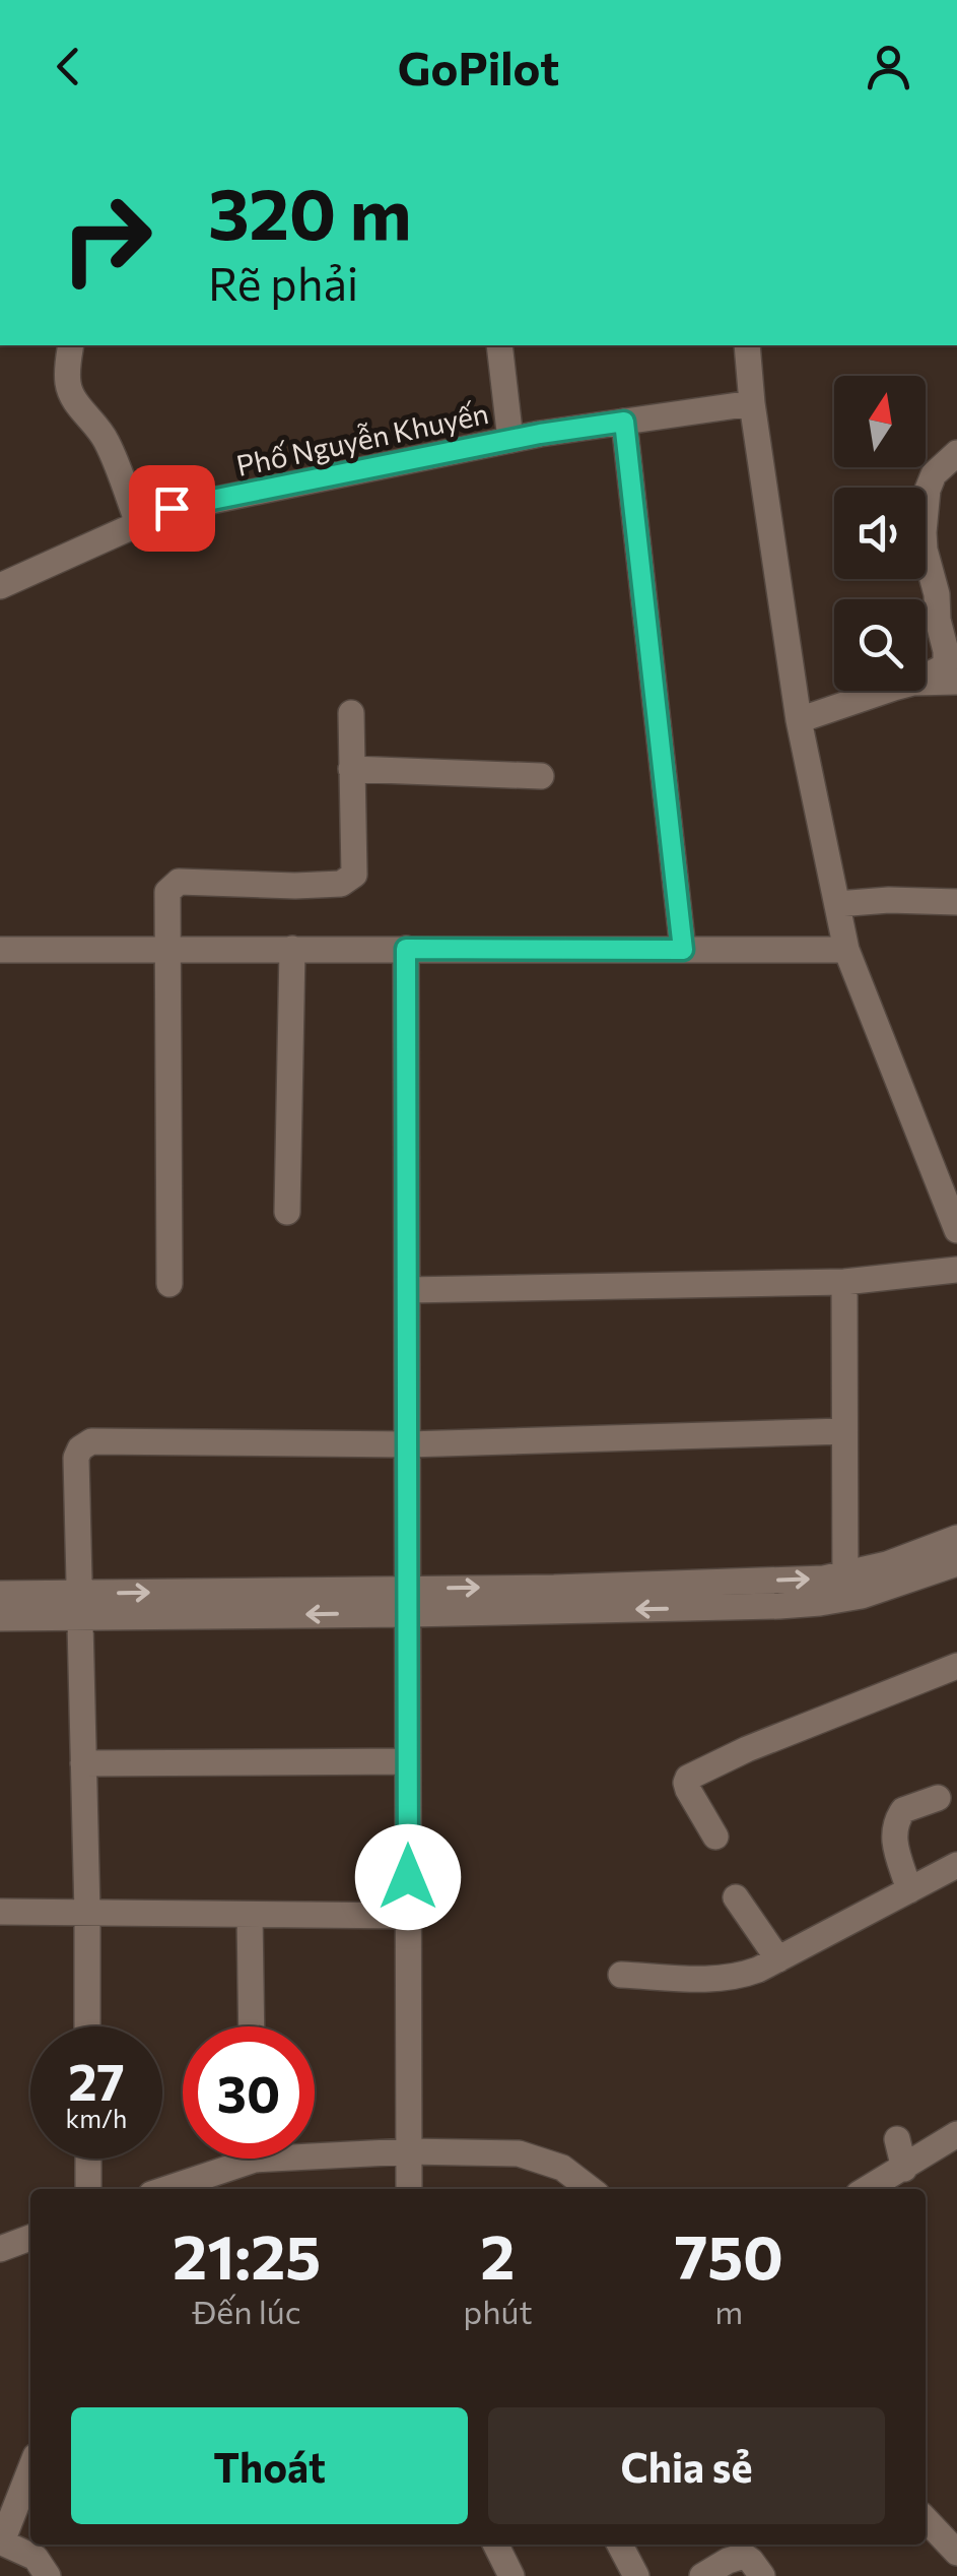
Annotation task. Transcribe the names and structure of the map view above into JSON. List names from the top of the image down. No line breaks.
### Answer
{"streets":{"street":["Phố Nguyễn Khuyến"]},"north":"top","page":{"header":"GoPilot","turn":["320 m","Rẽ phải"],"speed":"27 km/h","limit":"30","eta":["21:25","Đến lúc","2","phút","750","m"],"buttons":["Thoát","Chia sẻ"]}}
